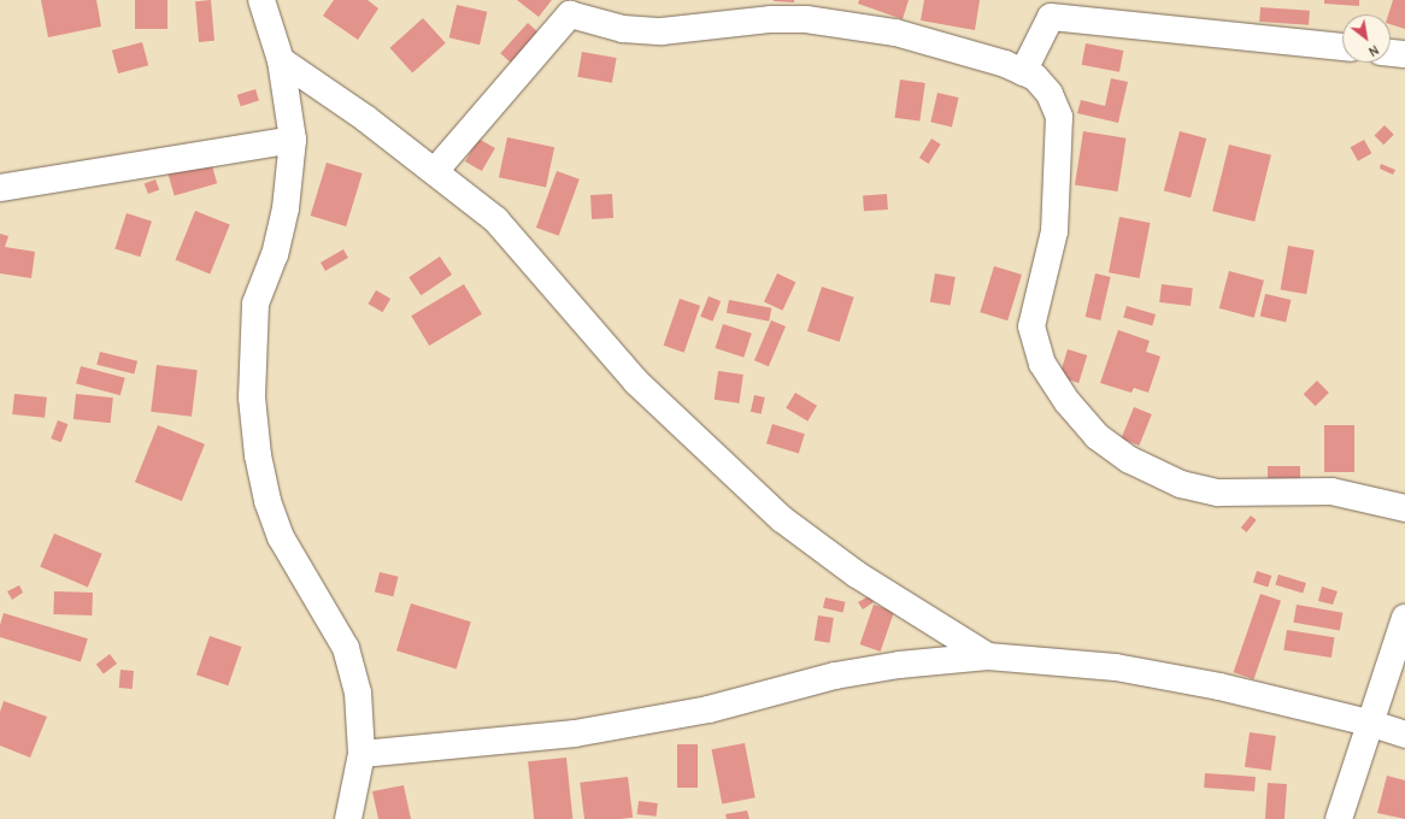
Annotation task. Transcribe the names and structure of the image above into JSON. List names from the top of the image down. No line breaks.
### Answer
{"north":"bottom right"}
